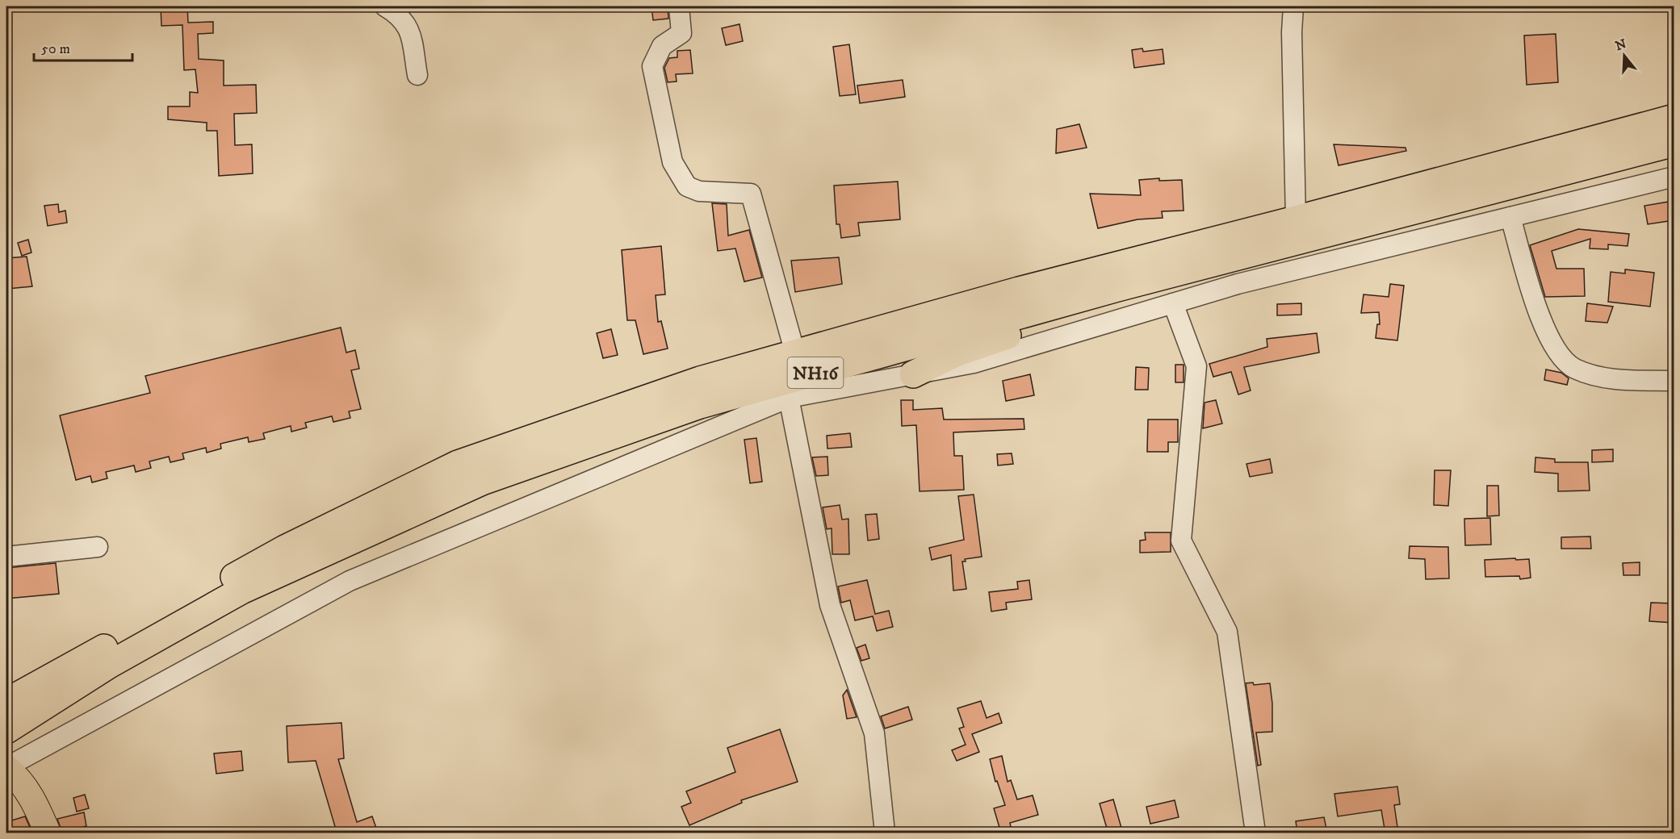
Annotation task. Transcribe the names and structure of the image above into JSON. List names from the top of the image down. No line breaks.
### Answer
{"streets":{"highway":["NH16"]},"scale_bar":"50 m","north":"top"}
